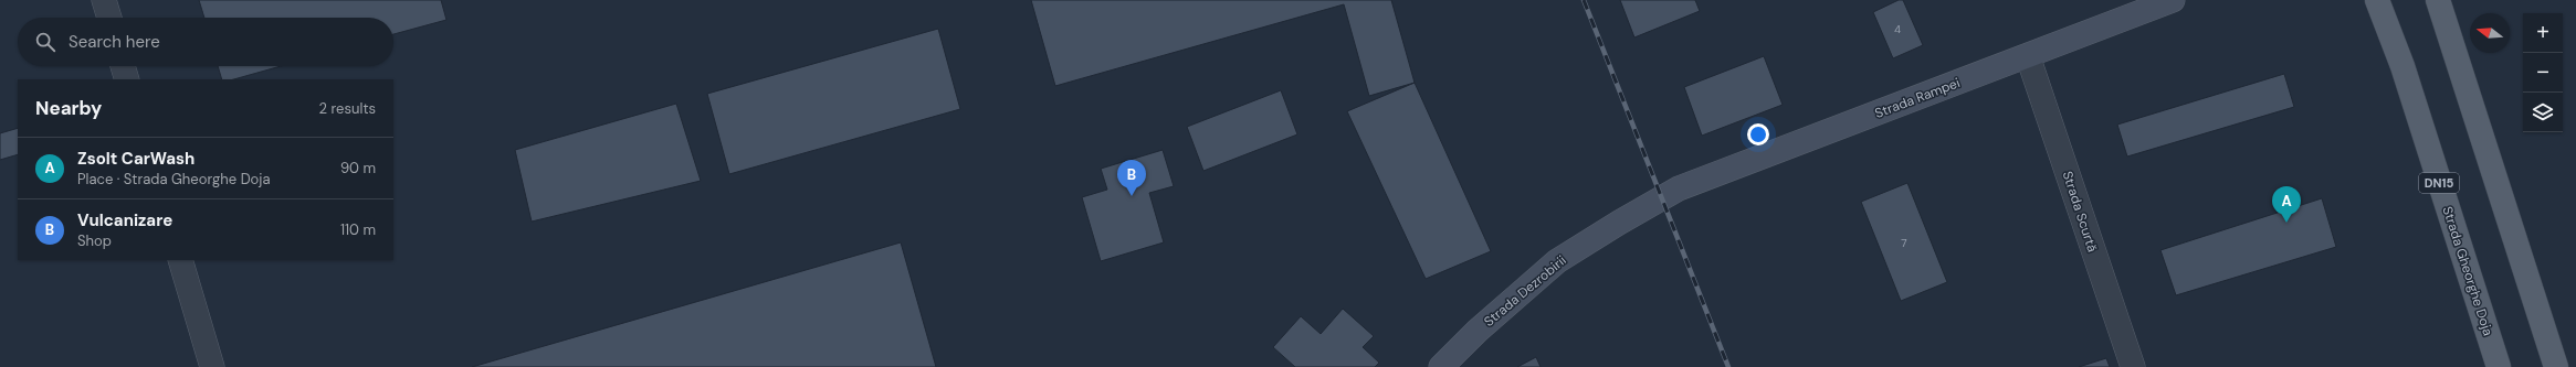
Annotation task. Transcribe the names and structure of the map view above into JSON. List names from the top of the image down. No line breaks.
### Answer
{"streets":{"main road":["Strada Rampei","DN15","Strada Gheorghe Doja","Strada Dezrobirii"],"street":["Strada Scurtă"]},"crossings":[["Strada Rampei","Strada Scurtă"],["Strada Rampei","Strada Dezrobirii"]],"house_numbers":["4","7"],"north":"left","page":{"map_buttons":["+","−"],"search":"Search here","heading":["Nearby","2 results"],"list":[{"mark":"A","name":"Zsolt CarWash","note":"Place · Strada Gheorghe Doja","value":"90 m"},{"mark":"B","name":"Vulcanizare","note":"Shop","value":"110 m"}],"pins":["B","A"]}}
